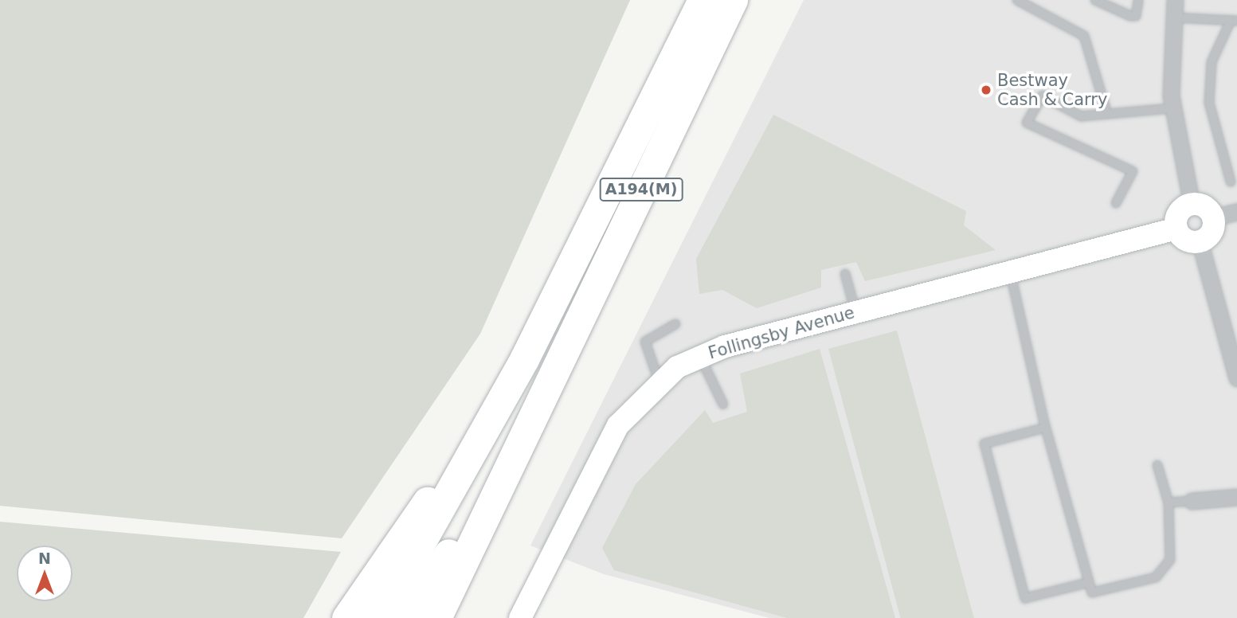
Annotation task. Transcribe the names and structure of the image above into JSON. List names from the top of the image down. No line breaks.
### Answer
{"streets":{"highway":["A194(M)"],"street":["Follingsby Avenue"]},"places":["Bestway Cash & Carry"],"north":"top"}
